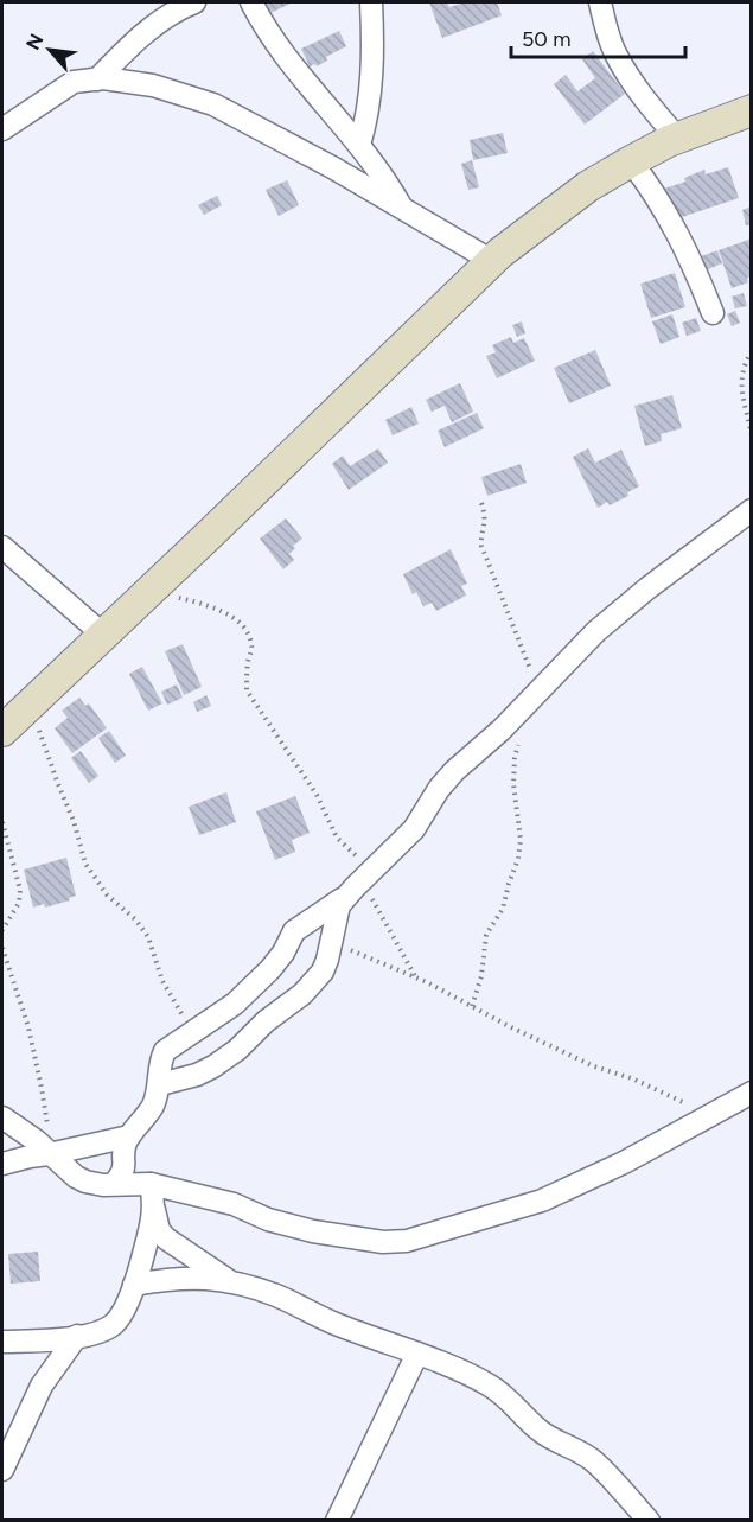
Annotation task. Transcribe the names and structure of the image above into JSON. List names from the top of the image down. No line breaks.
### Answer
{"scale_bar":"50 m","north":"top left"}
